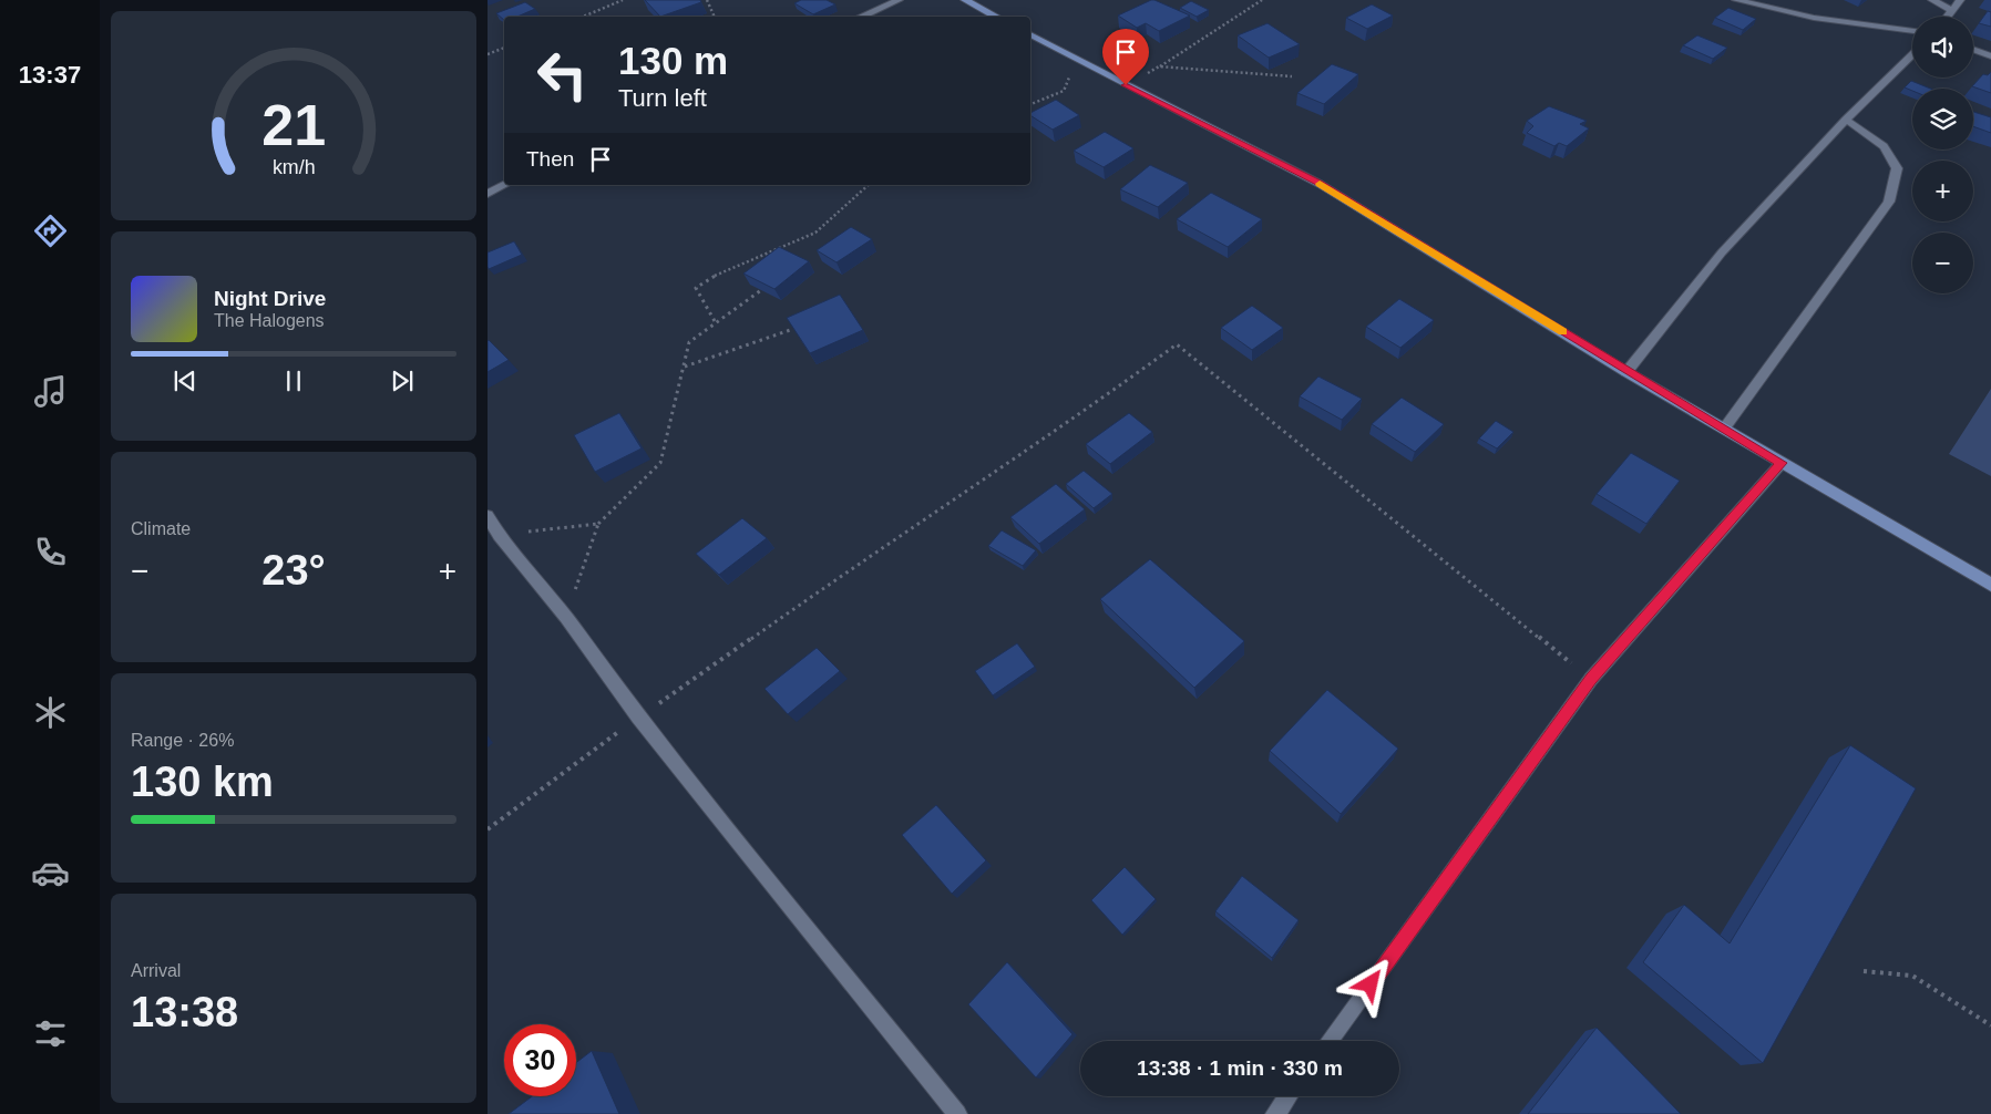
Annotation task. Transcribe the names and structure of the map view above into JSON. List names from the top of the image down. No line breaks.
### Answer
{"page":{"tabs":"13:37","map_buttons":["+","−"],"turn":["130 m","Turn left"],"then":"Then","song":["Night Drive","The Halogens"],"tile":["Climate",["Range · 26%","130 km"],["Arrival","13:38"]],"heat":["−","23°","+"],"limit":"30","trip":"13:38 · 1 min · 330 m","gauge":["21","km/h"]}}
